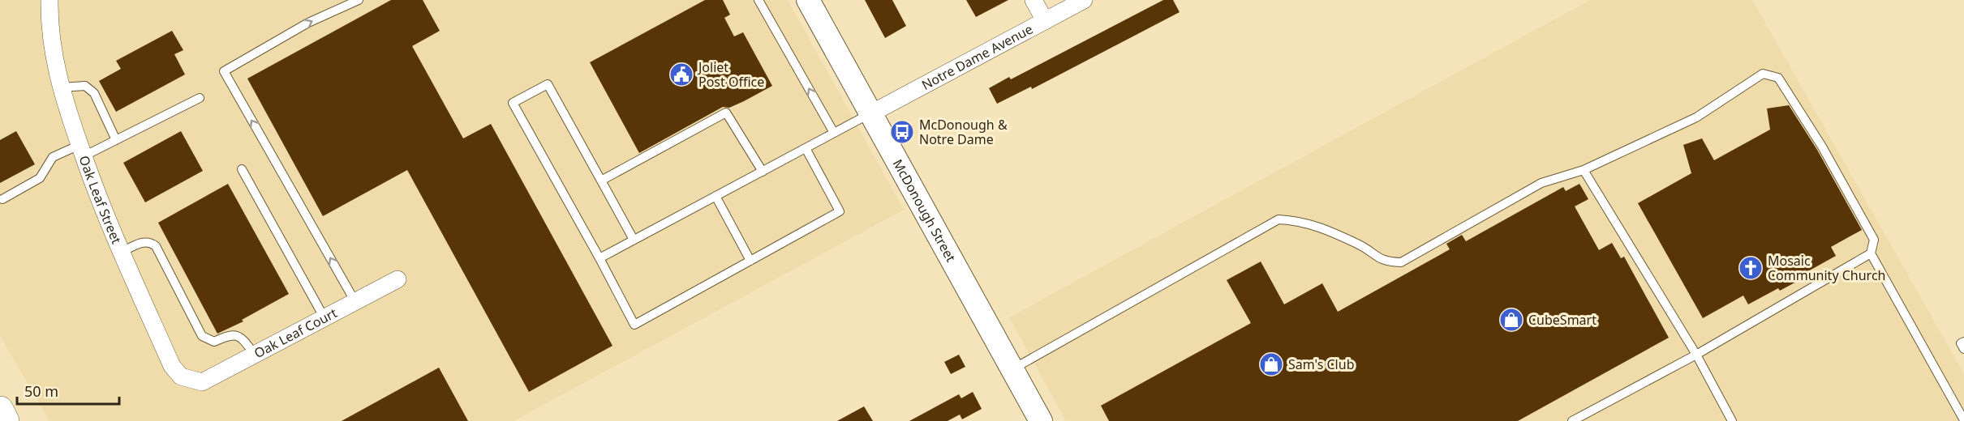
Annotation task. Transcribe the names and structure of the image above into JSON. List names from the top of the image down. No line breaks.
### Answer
{"streets":{"street":["Notre Dame Avenue","Oak Leaf Street","McDonough Street","Oak Leaf Court"]},"crossings":[["Notre Dame Avenue","McDonough Street"],["Oak Leaf Street","Oak Leaf Court"]],"places":{"public building":["Joliet Post Office"],"bus stop":["McDonough & Notre Dame"],"church":["Mosaic Community Church"],"shop":["CubeSmart","Sam's Club"]},"scale_bar":"50 m"}
